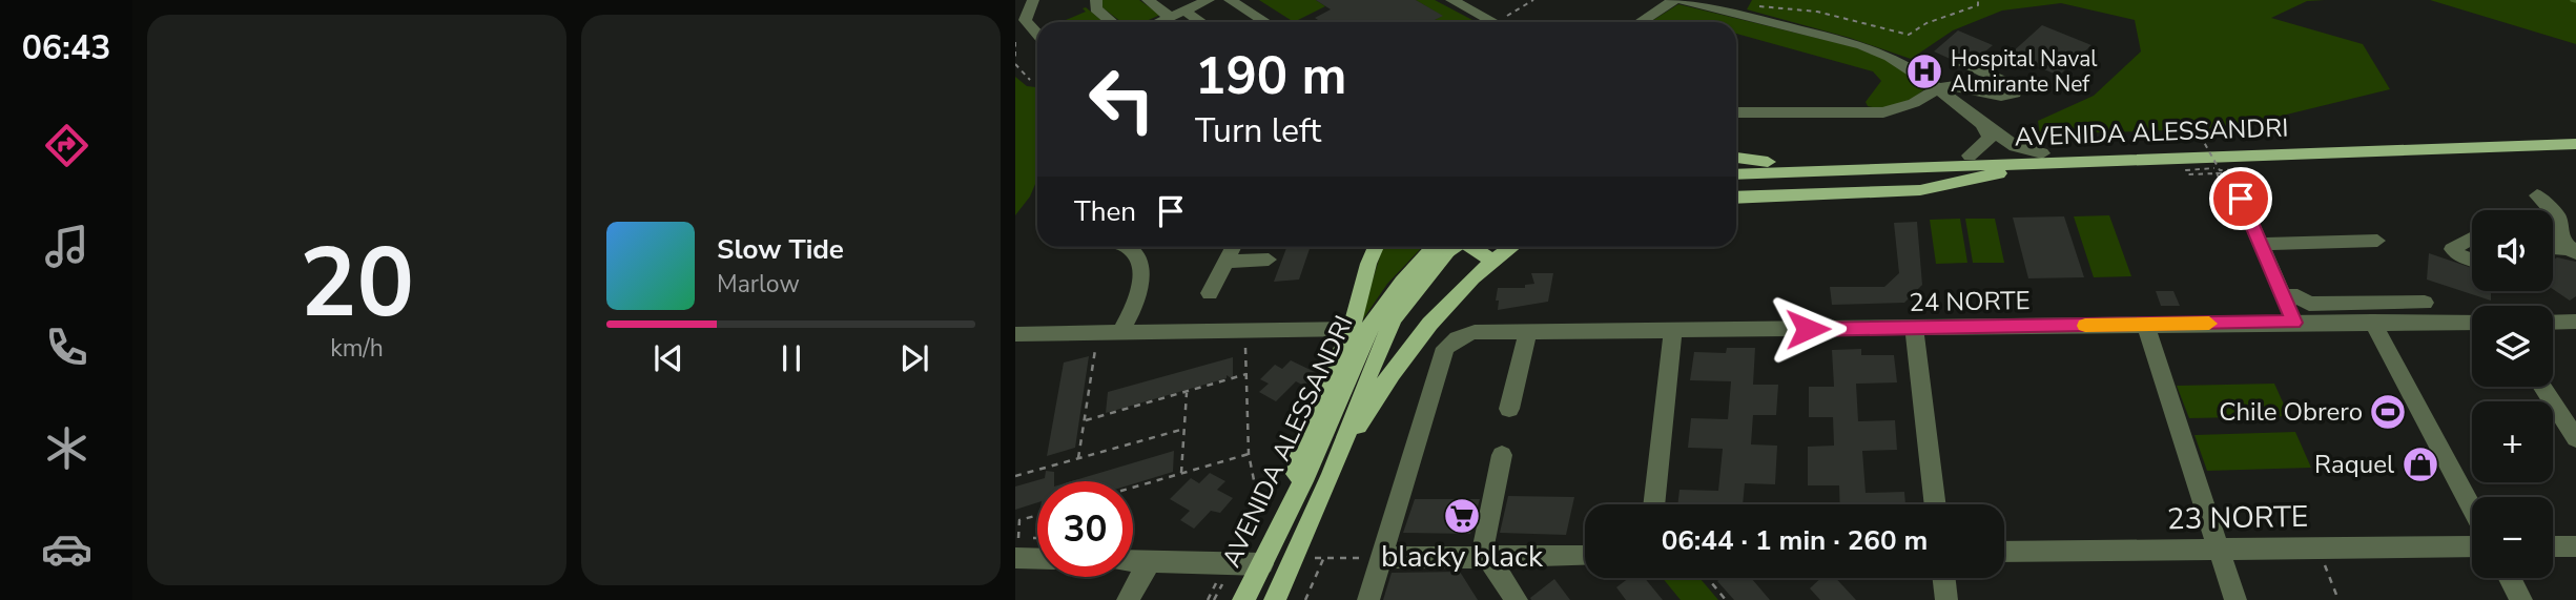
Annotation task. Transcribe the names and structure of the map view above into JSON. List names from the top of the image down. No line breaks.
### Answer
{"streets":{"main road":["AVENIDA ALESSANDRI"],"street":["24 NORTE","23 NORTE"]},"places":{"hospital":["Hospital Naval Almirante Nef"],"sports":["Chile Obrero"],"shop":["Raquel"],"supermarket":["blacky black"]},"page":{"tabs":"06:43","tile":["20","km/h"],"turn":["190 m","Turn left"],"then":"Then","map_buttons":["+","−"],"song":["Slow Tide","Marlow"],"limit":"30","trip":"06:44 · 1 min · 260 m"}}
